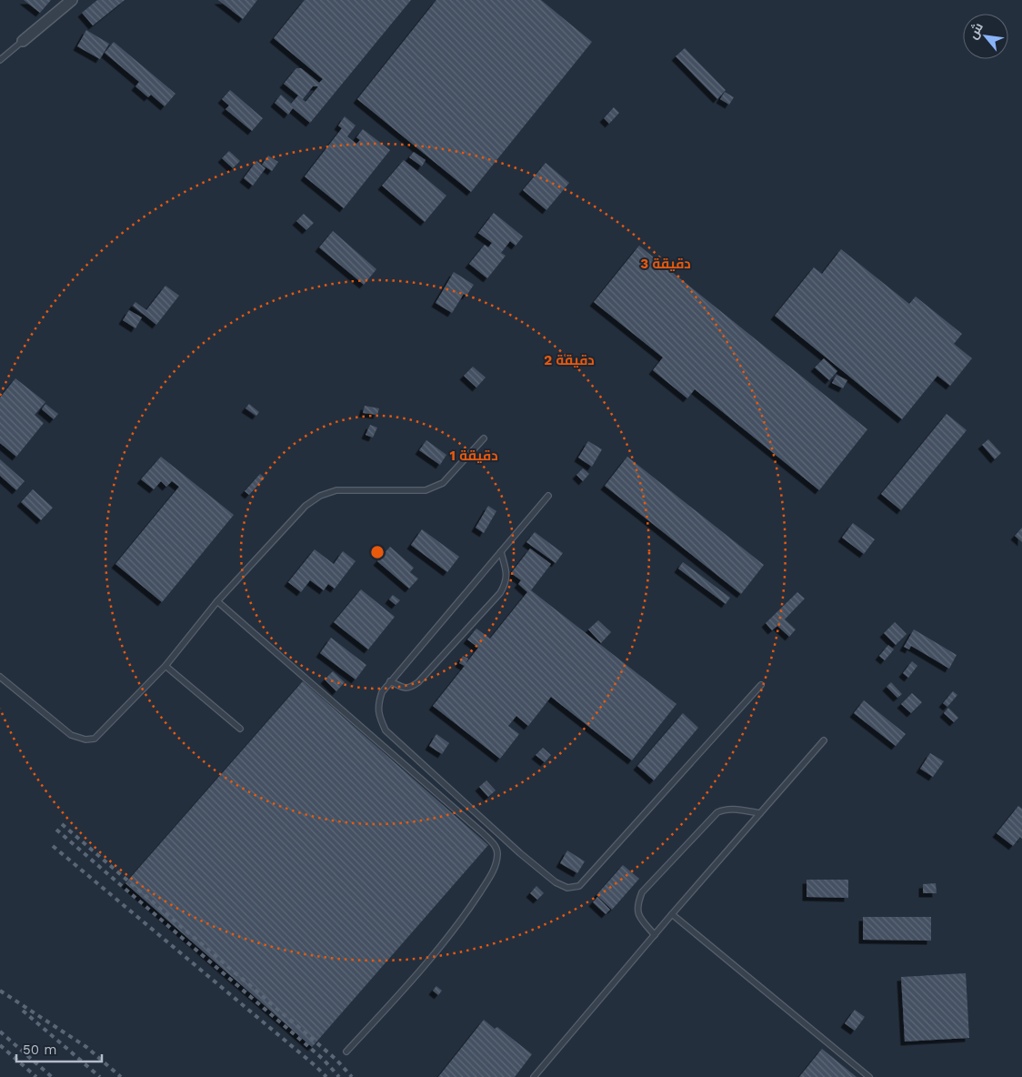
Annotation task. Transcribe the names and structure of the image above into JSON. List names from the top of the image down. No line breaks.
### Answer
{"scale_bar":"50 m","north":"top left","rings":["3 دقيقة","2 دقيقة","1 دقيقة"]}
